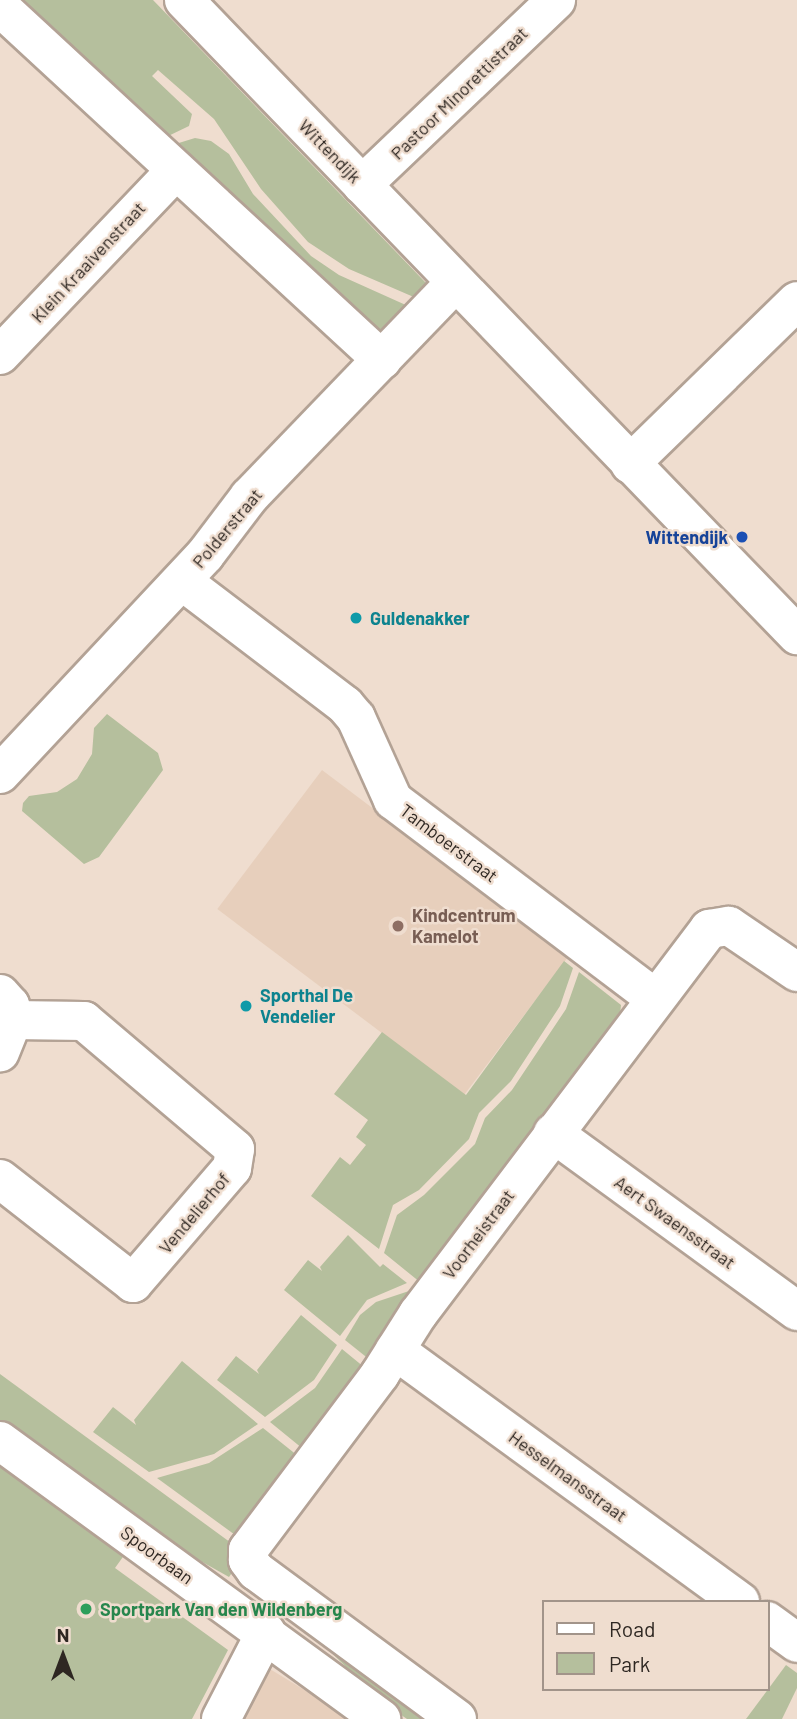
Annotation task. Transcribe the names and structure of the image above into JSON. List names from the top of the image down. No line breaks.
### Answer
{"streets":{"street":["Pastoor Minorettistraat","Wittendijk","Klein Kraaivenstraat","Polderstraat","Tamboerstraat","Vendelierhof","Aert Swaensstraat","Voorheistraat","Hesselmansstraat","Spoorbaan"]},"crossings":[["Pastoor Minorettistraat","Wittendijk"],["Wittendijk","Polderstraat"],["Polderstraat","Tamboerstraat"],["Tamboerstraat","Voorheistraat"],["Aert Swaensstraat","Voorheistraat"],["Voorheistraat","Hesselmansstraat"]],"places":["Wittendijk","Guldenakker","Kindcentrum Kamelot","Sporthal De Vendelier","Sportpark Van den Wildenberg"],"legend":["Road","Park"],"north":"top"}
